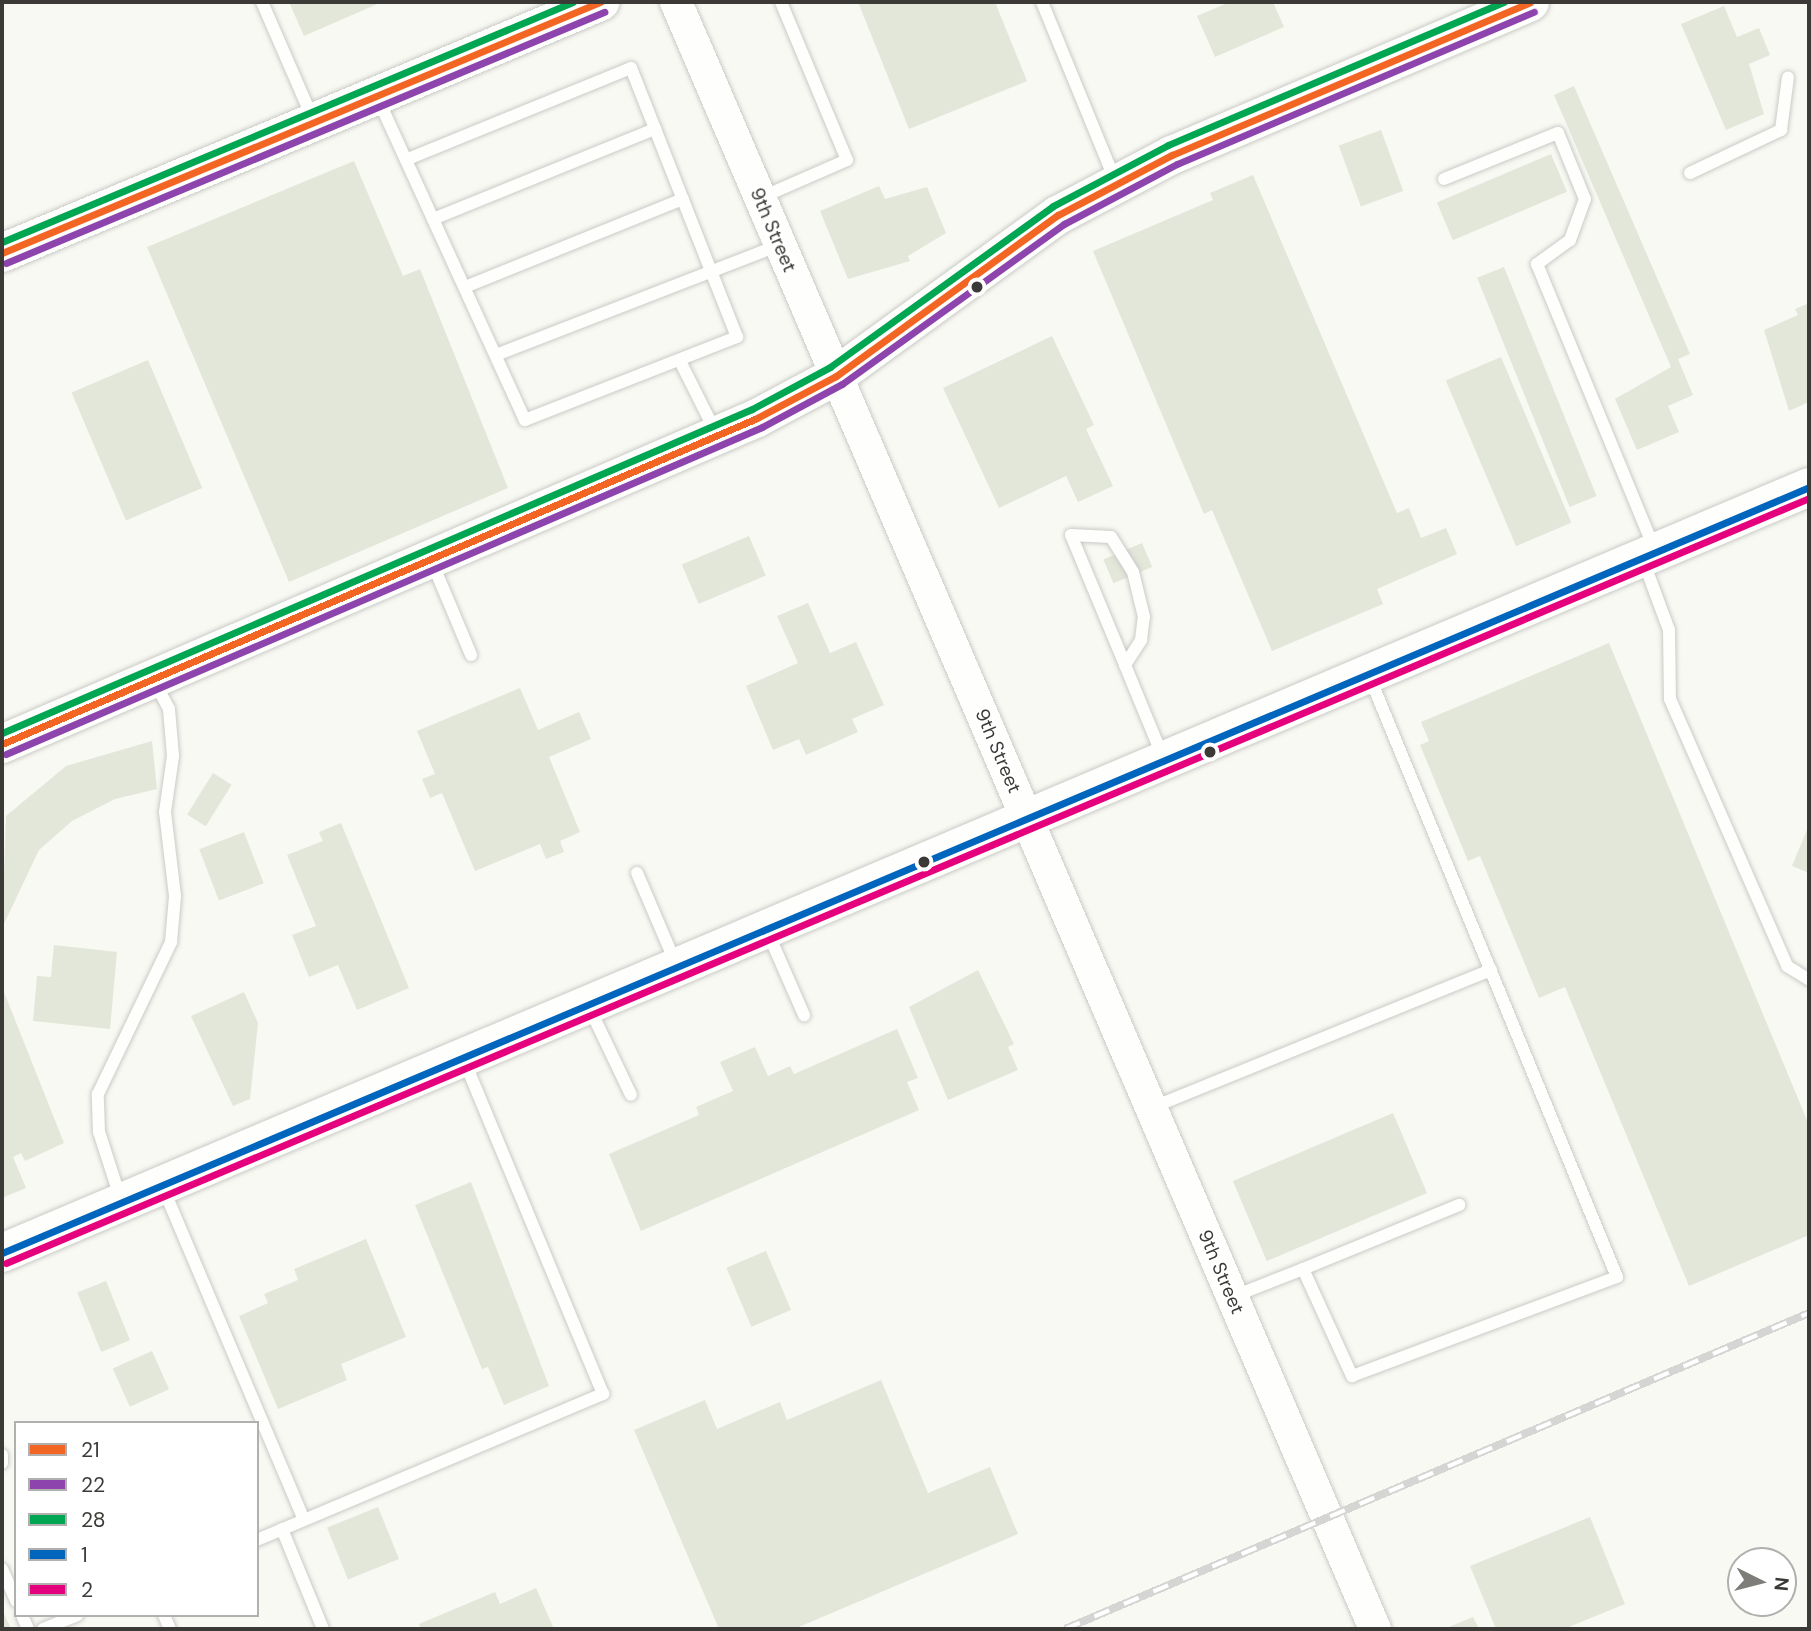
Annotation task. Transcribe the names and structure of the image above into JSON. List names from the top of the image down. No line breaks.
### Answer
{"streets":{"street":["9th Street"]},"lines":["transit line 21","transit line 28","transit line 22","transit line 1","transit line 2"],"legend":["21","22","28","1","2"],"north":"right"}
